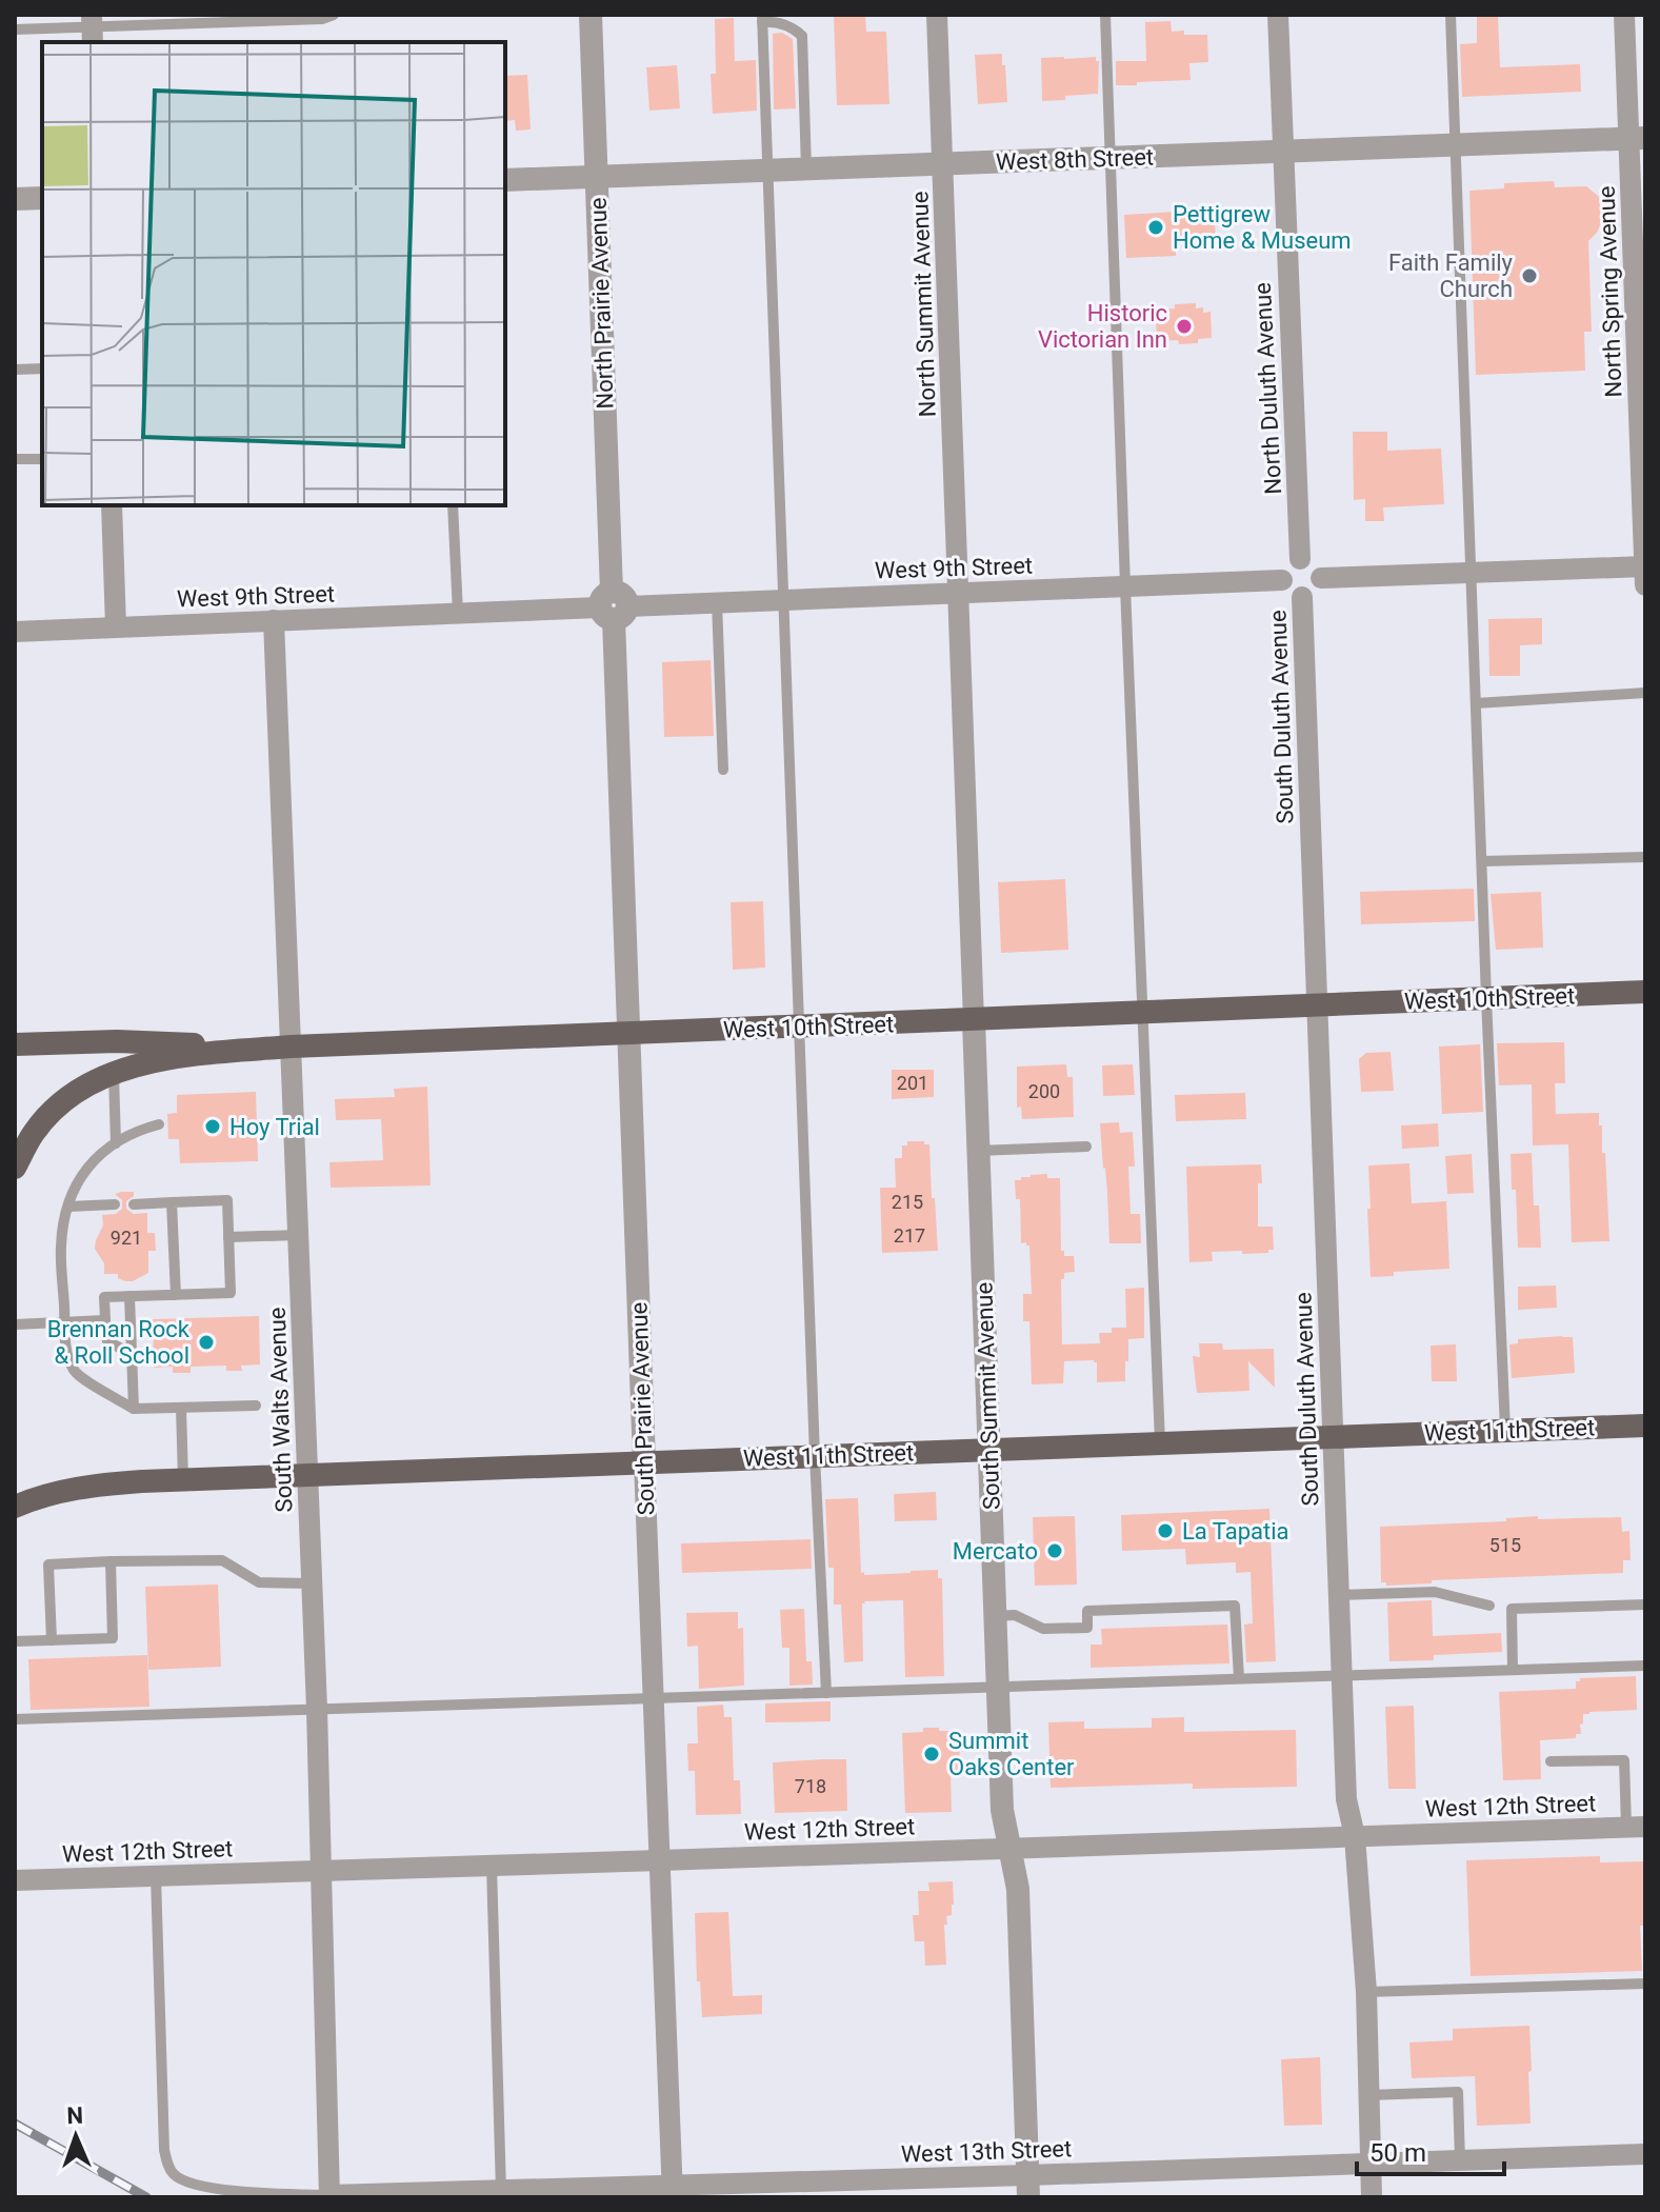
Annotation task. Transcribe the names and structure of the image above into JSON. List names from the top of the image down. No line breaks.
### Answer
{"streets":{"main road":["West 10th Street","West 11th Street"],"street":["West 8th Street","North Spring Avenue","North Prairie Avenue","North Summit Avenue","North Duluth Avenue","West 9th Street","South Duluth Avenue","South Summit Avenue","South Prairie Avenue","South Walts Avenue","West 12th Street","West 13th Street"]},"crossings":[["West 8th Street","North Spring Avenue"],["West 8th Street","North Prairie Avenue"],["West 8th Street","North Summit Avenue"],["West 8th Street","North Duluth Avenue"],["North Prairie Avenue","West 9th Street"],["North Prairie Avenue","South Prairie Avenue"],["North Summit Avenue","West 9th Street"],["North Summit Avenue","South Summit Avenue"],["North Duluth Avenue","West 9th Street"],["North Duluth Avenue","South Duluth Avenue"],["West 9th Street","South Duluth Avenue"],["West 9th Street","South Summit Avenue"],["West 9th Street","South Prairie Avenue"],["West 9th Street","South Walts Avenue"],["South Duluth Avenue","West 10th Street"],["South Duluth Avenue","West 11th Street"],["South Duluth Avenue","West 12th Street"],["South Duluth Avenue","West 13th Street"],["West 10th Street","South Summit Avenue"],["West 10th Street","South Prairie Avenue"],["West 10th Street","South Walts Avenue"],["South Summit Avenue","West 11th Street"],["South Summit Avenue","West 12th Street"],["South Summit Avenue","West 13th Street"],["South Prairie Avenue","West 11th Street"],["South Prairie Avenue","West 12th Street"],["South Prairie Avenue","West 13th Street"],["South Walts Avenue","West 11th Street"],["South Walts Avenue","West 12th Street"],["South Walts Avenue","West 13th Street"]],"places":["Pettigrew Home & Museum","Faith Family Church","Historic Victorian Inn","Hoy Trial","Brennan Rock & Roll School","La Tapatia","Mercato","Summit Oaks Center"],"house_numbers":["201","200","215","217","921","515","718"],"scale_bar":"50 m","north":"top"}
